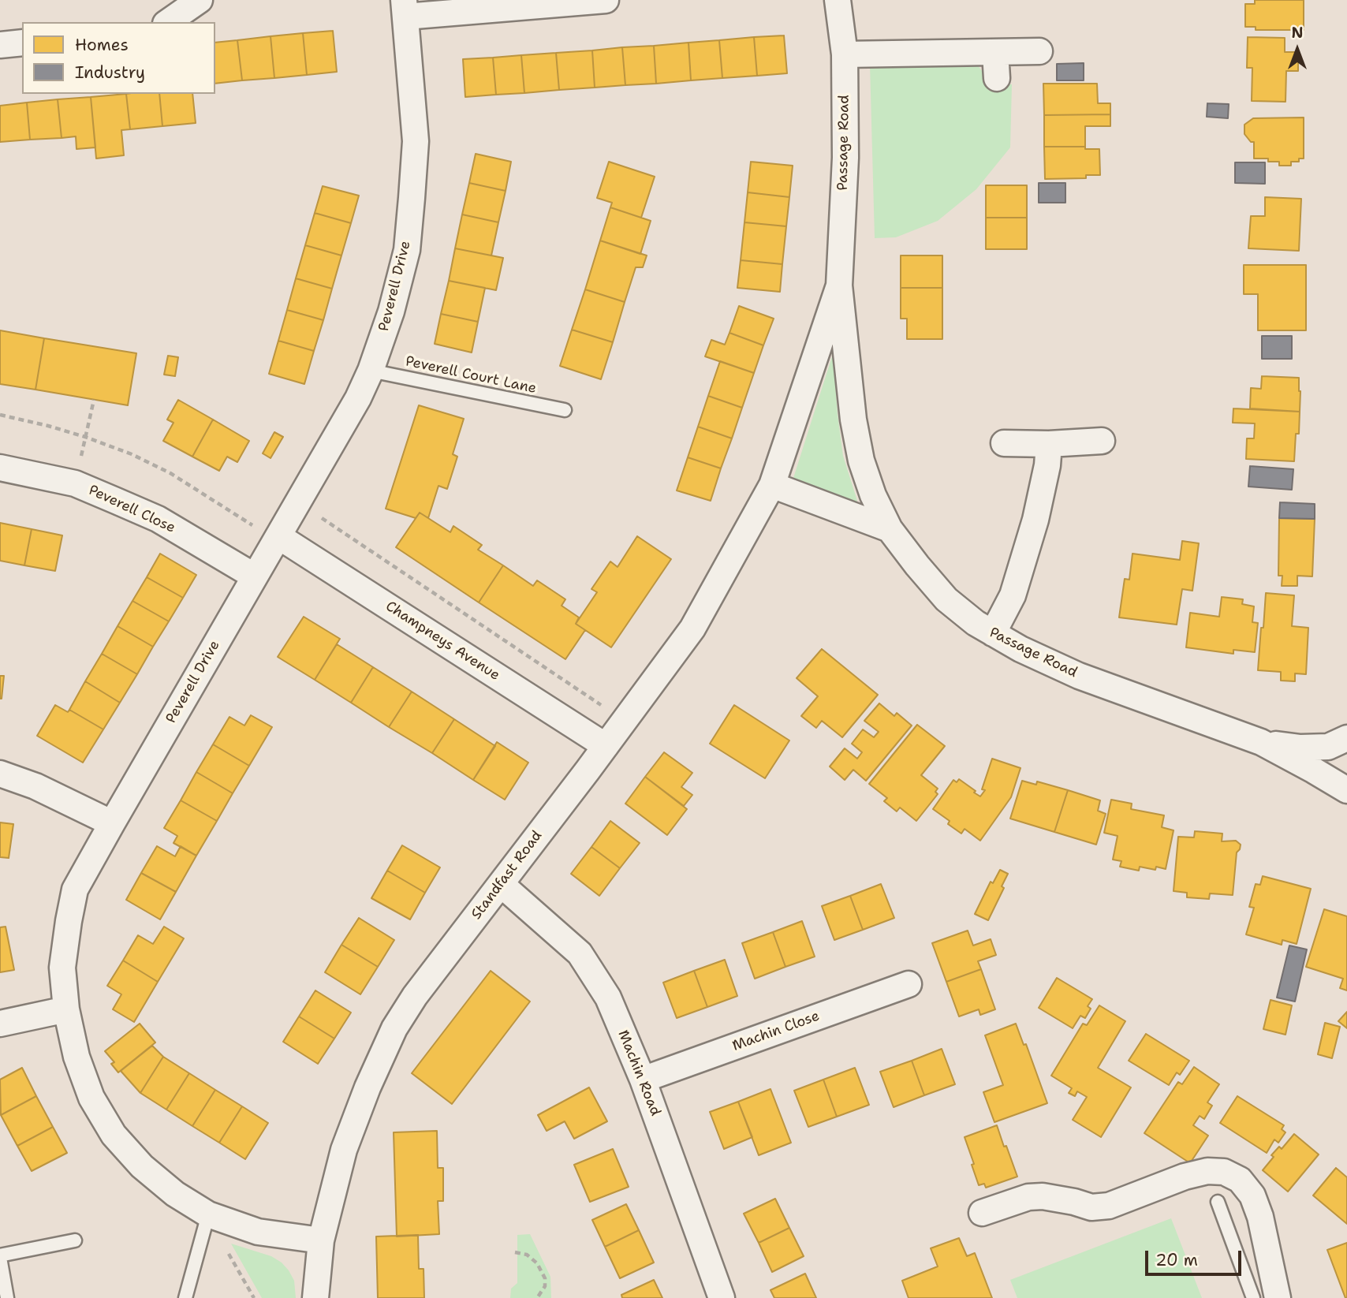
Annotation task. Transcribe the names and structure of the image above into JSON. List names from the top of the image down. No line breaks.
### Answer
{"streets":{"street":["Passage Road","Peverell Drive","Peverell Close","Champneys Avenue","Standfast Road","Machin Close","Machin Road"],"lane":["Peverell Court Lane"]},"crossings":[["Passage Road","Standfast Road"],["Peverell Drive","Peverell Court Lane"],["Peverell Drive","Peverell Close"],["Peverell Drive","Champneys Avenue"],["Peverell Drive","Standfast Road"],["Champneys Avenue","Standfast Road"],["Standfast Road","Machin Road"],["Machin Close","Machin Road"]],"legend":["Homes","Industry"],"scale_bar":"20 m","north":"top"}
